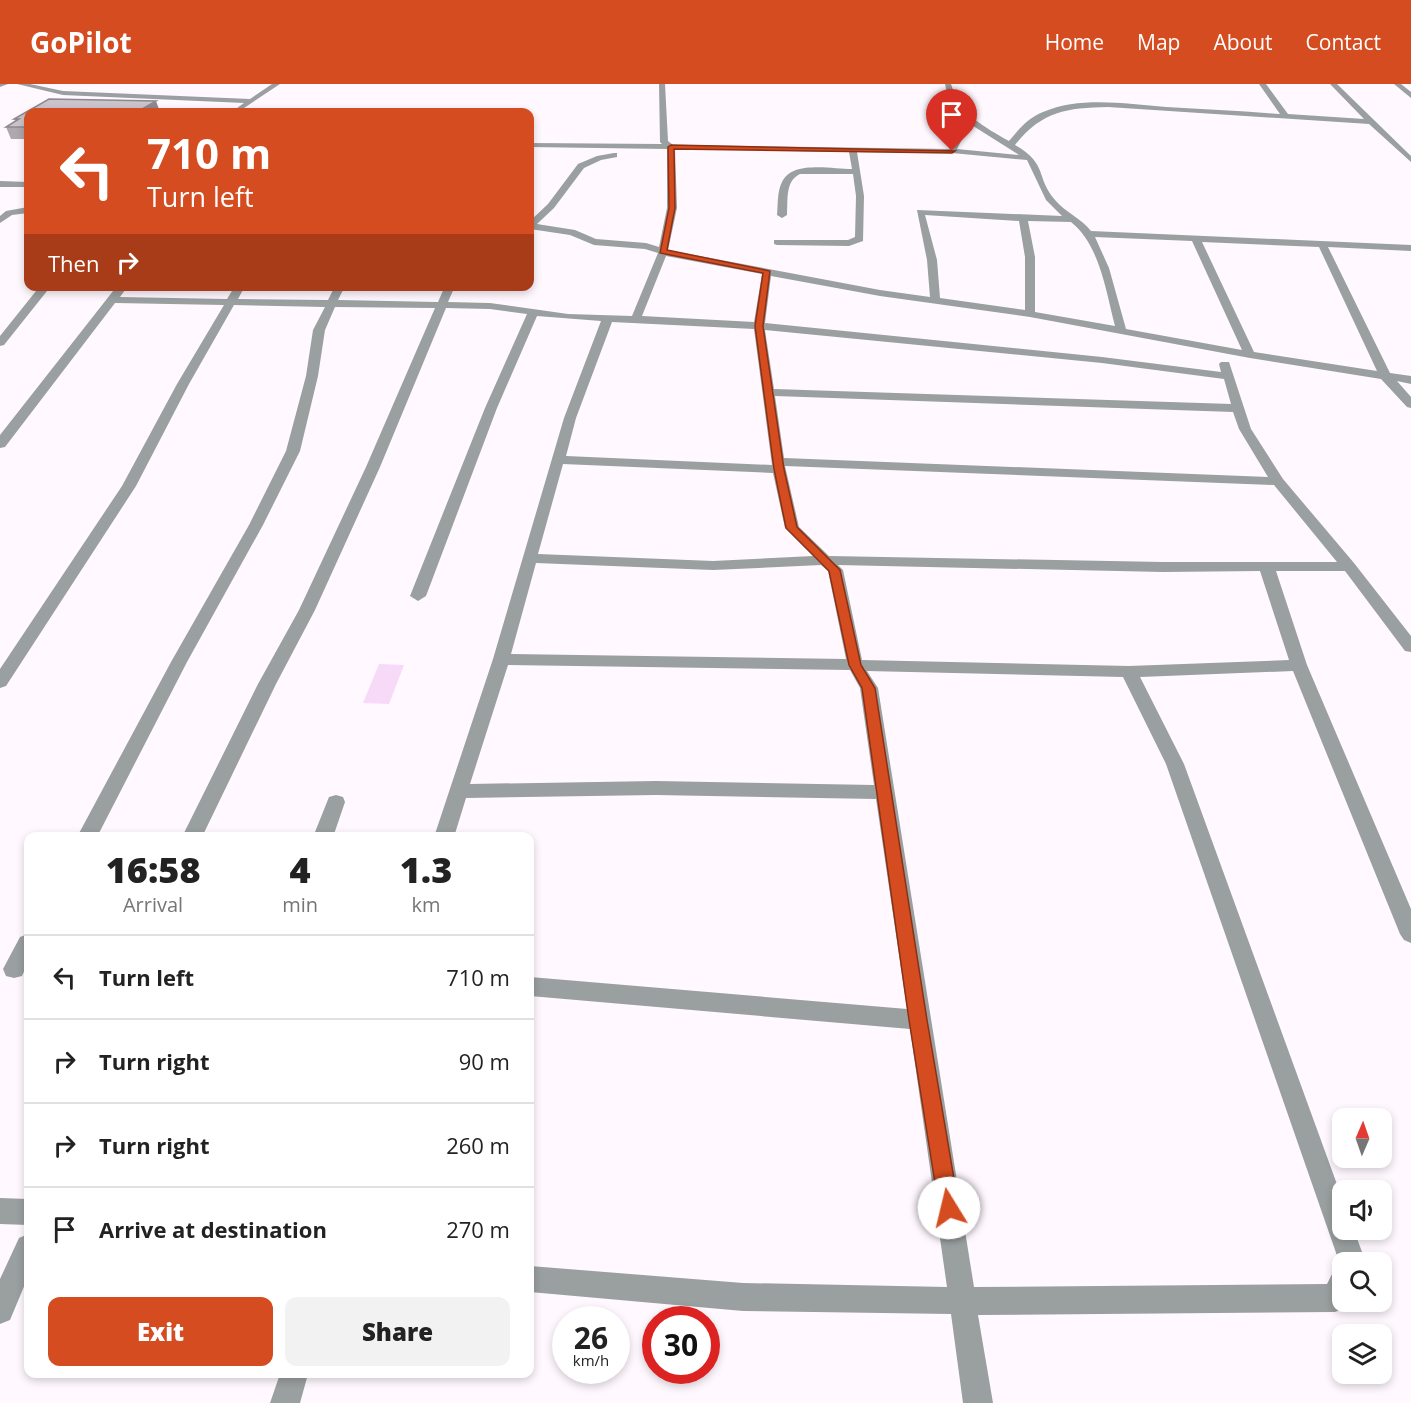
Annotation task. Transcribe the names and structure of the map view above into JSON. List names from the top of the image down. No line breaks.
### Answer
{"north":"top","page":{"header":"GoPilot","nav":["Home","Map","About","Contact"],"turn":["710 m","Turn left"],"then":"Then","eta":["16:58","Arrival","4","min","1.3","km"],"list":[{"name":"Turn left","value":"710 m"},{"name":"Turn right","value":"90 m"},{"name":"Turn right","value":"260 m"},{"name":"Arrive at destination","value":"270 m"}],"buttons":["Exit","Share"],"speed":"26 km/h","limit":"30"}}
